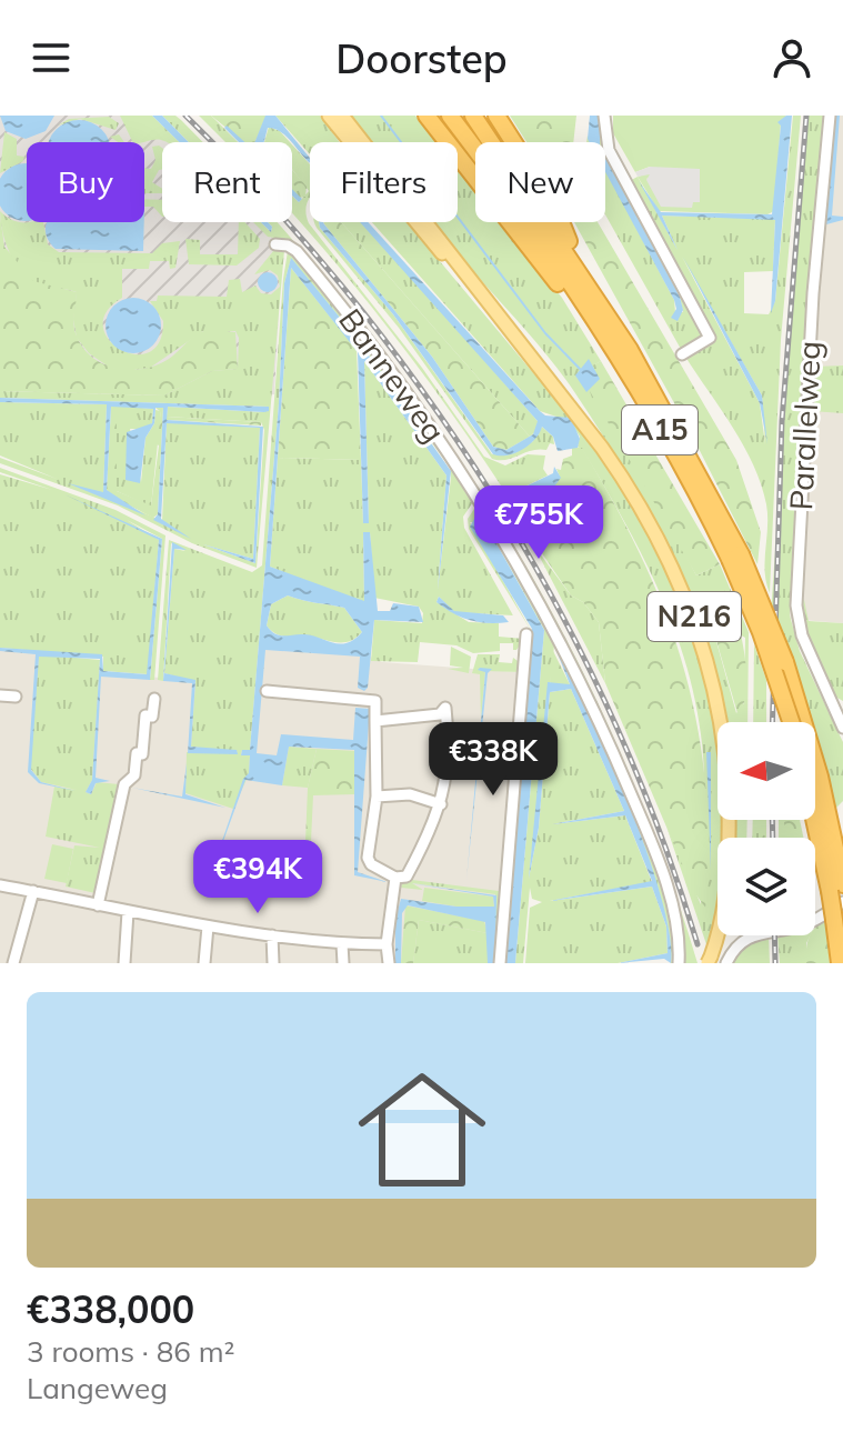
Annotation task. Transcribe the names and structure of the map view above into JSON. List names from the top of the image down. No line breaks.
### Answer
{"streets":{"highway":["A15"],"main road":["N216"],"street":["Banneweg","Parallelweg"]},"north":"left","page":{"header":"Doorstep","chip":["Buy","Rent","Filters","New"],"price":["€755K","€338K","€394K"],"list":[{"name":"€338,000","note":"3 rooms · 86 m² · Langeweg"}]}}
